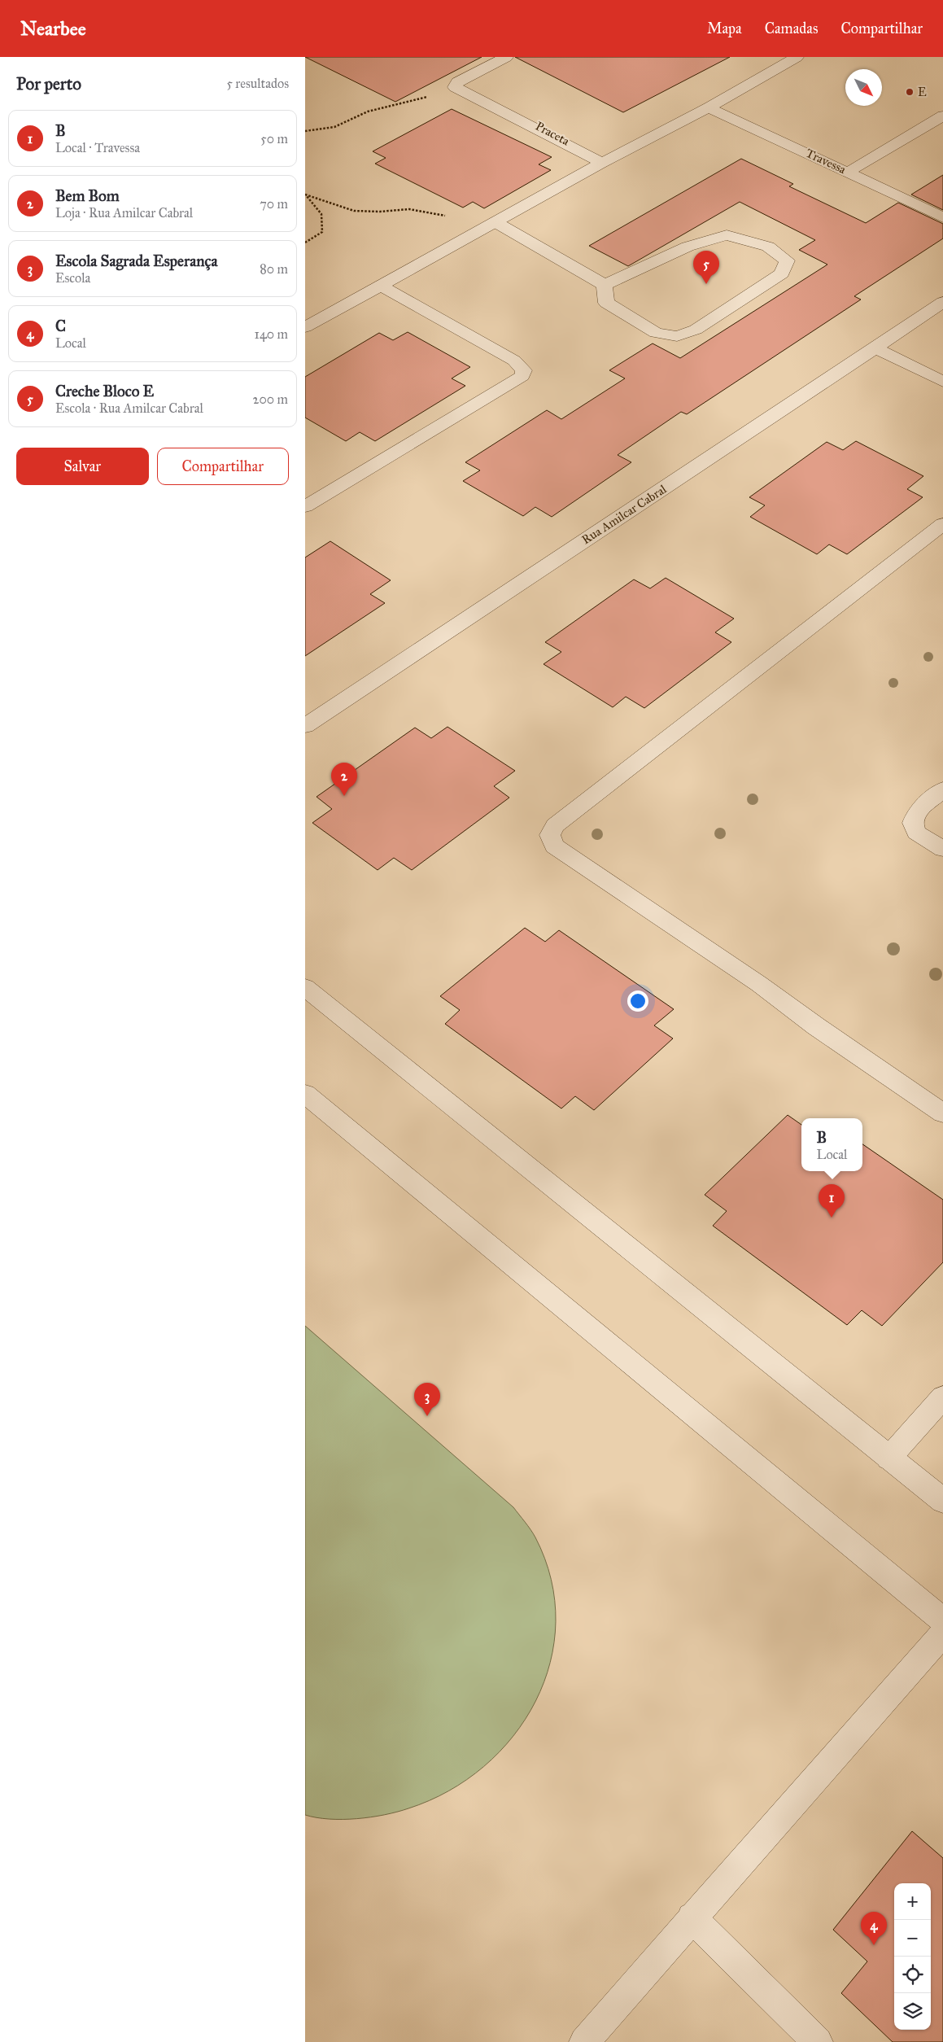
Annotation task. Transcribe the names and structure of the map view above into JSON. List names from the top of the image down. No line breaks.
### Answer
{"streets":{"street":["Travessa","Rua Amilcar Cabral"]},"places":["E"],"north":"bottom right","page":{"header":"Nearbee","nav":["Mapa","Camadas","Compartilhar"],"heading":["Por perto","5 resultados"],"list":[{"mark":"1","name":"B","note":"Local · Travessa","value":"50 m"},{"mark":"2","name":"Bem Bom","note":"Loja · Rua Amilcar Cabral","value":"70 m"},{"mark":"3","name":"Escola Sagrada Esperança","note":"Escola","value":"80 m"},{"mark":"4","name":"C","note":"Local","value":"140 m"},{"mark":"5","name":"Creche Bloco E","note":"Escola · Rua Amilcar Cabral","value":"200 m"}],"pins":["5","2","1","3","4"],"buttons":["Salvar","Compartilhar"],"popup":["B","Local"],"map_buttons":["+","−"]}}
